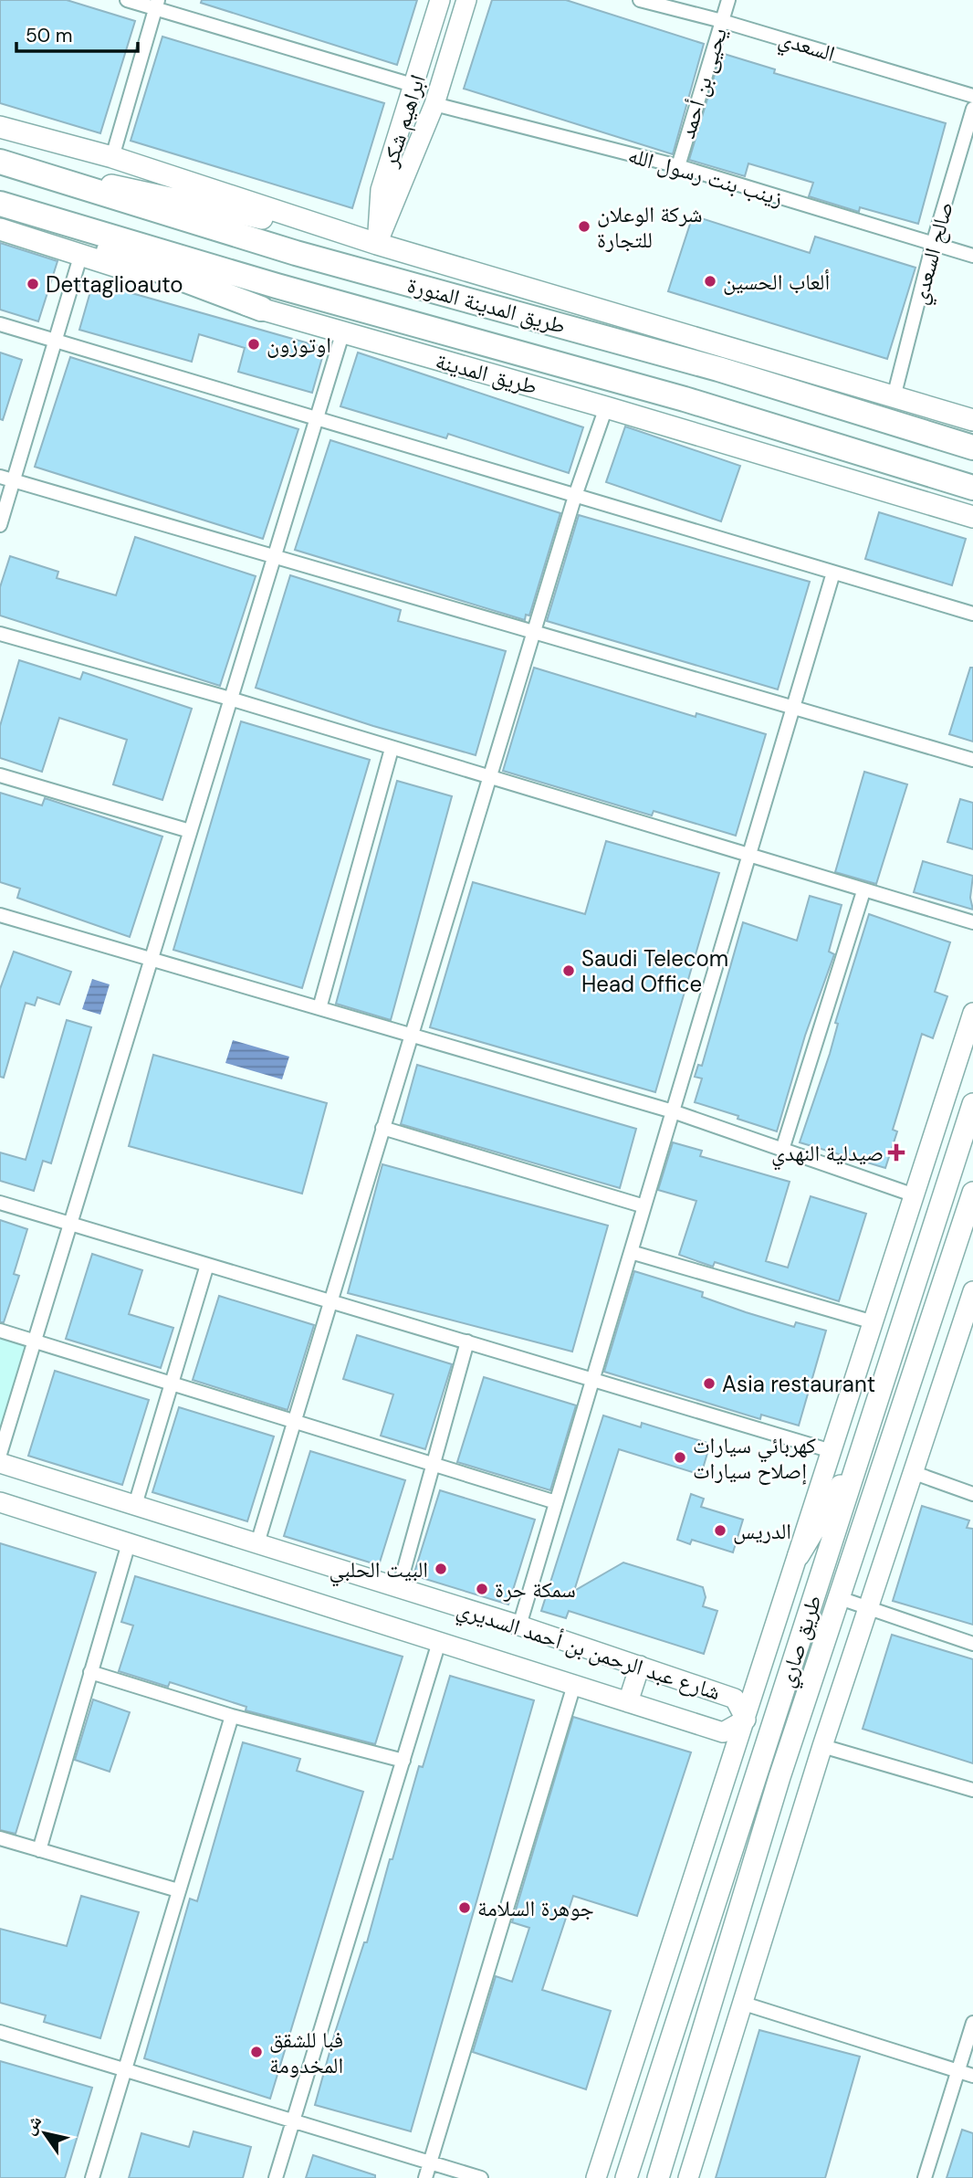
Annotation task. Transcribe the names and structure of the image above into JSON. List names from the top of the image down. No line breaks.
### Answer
{"streets":{"highway":["طريق المدينة المنورة"],"main road":["ابراهيم شكر","طريق المدينة","طريق صاري","شارع عبد الرحمن بن أحمد السديري"],"street":["السعدي","يحيى بن أحمد","زينب بنت رسول الله","صالح السعدي"]},"crossings":[["السعدي","يحيى بن أحمد"],["يحيى بن أحمد","زينب بنت رسول الله"],["زينب بنت رسول الله","صالح السعدي"]],"places":{"other":["شركة الوعلان للتجارة","ألعاب الحسين","Dettaglioauto","اوتوزون","Saudi Telecom Head Office","Asia restaurant","كهربائي سيارات إصلاح سيارات","الدريس","البيت الحلبي","سمكة حرة","جوهرة السلامة","فبا للشقق المخدومة"],"health":["صيدلية النهدي"]},"scale_bar":"50 m","north":"top left"}
